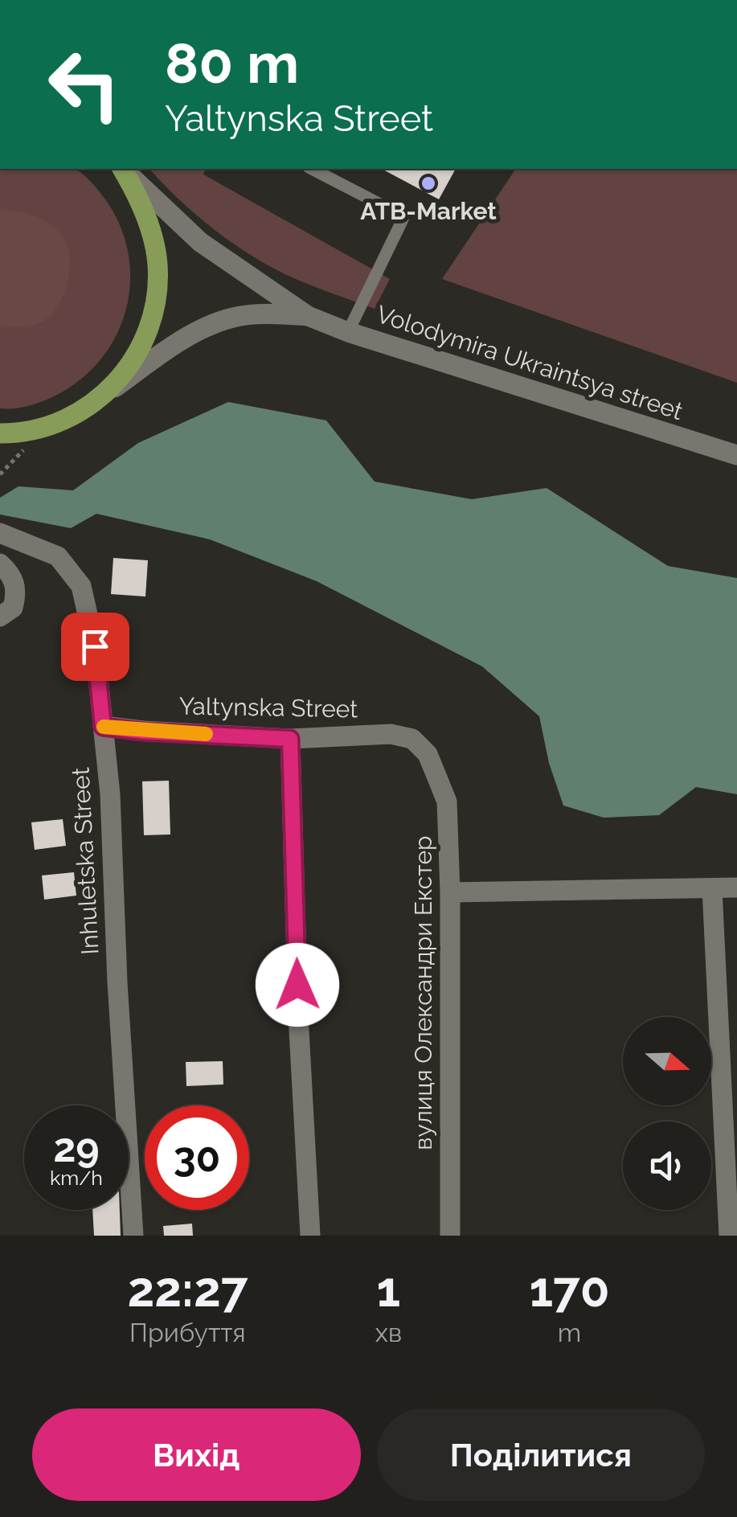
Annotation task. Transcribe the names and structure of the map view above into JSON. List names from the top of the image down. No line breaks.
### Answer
{"streets":{"main road":["Volodymira Ukraintsya street"],"street":["Yaltynska Street","Inhuletska Street","вулиця Олександри Екстер"]},"crossings":[["Yaltynska Street","Inhuletska Street"],["Yaltynska Street","вулиця Олександри Екстер"]],"places":["ATB-Market"],"north":"right","page":{"turn":["80 m","Yaltynska Street"],"speed":"29 km/h","limit":"30","eta":["22:27","Прибуття","1","хв","170","m"],"buttons":["Вихід","Поділитися"]}}
